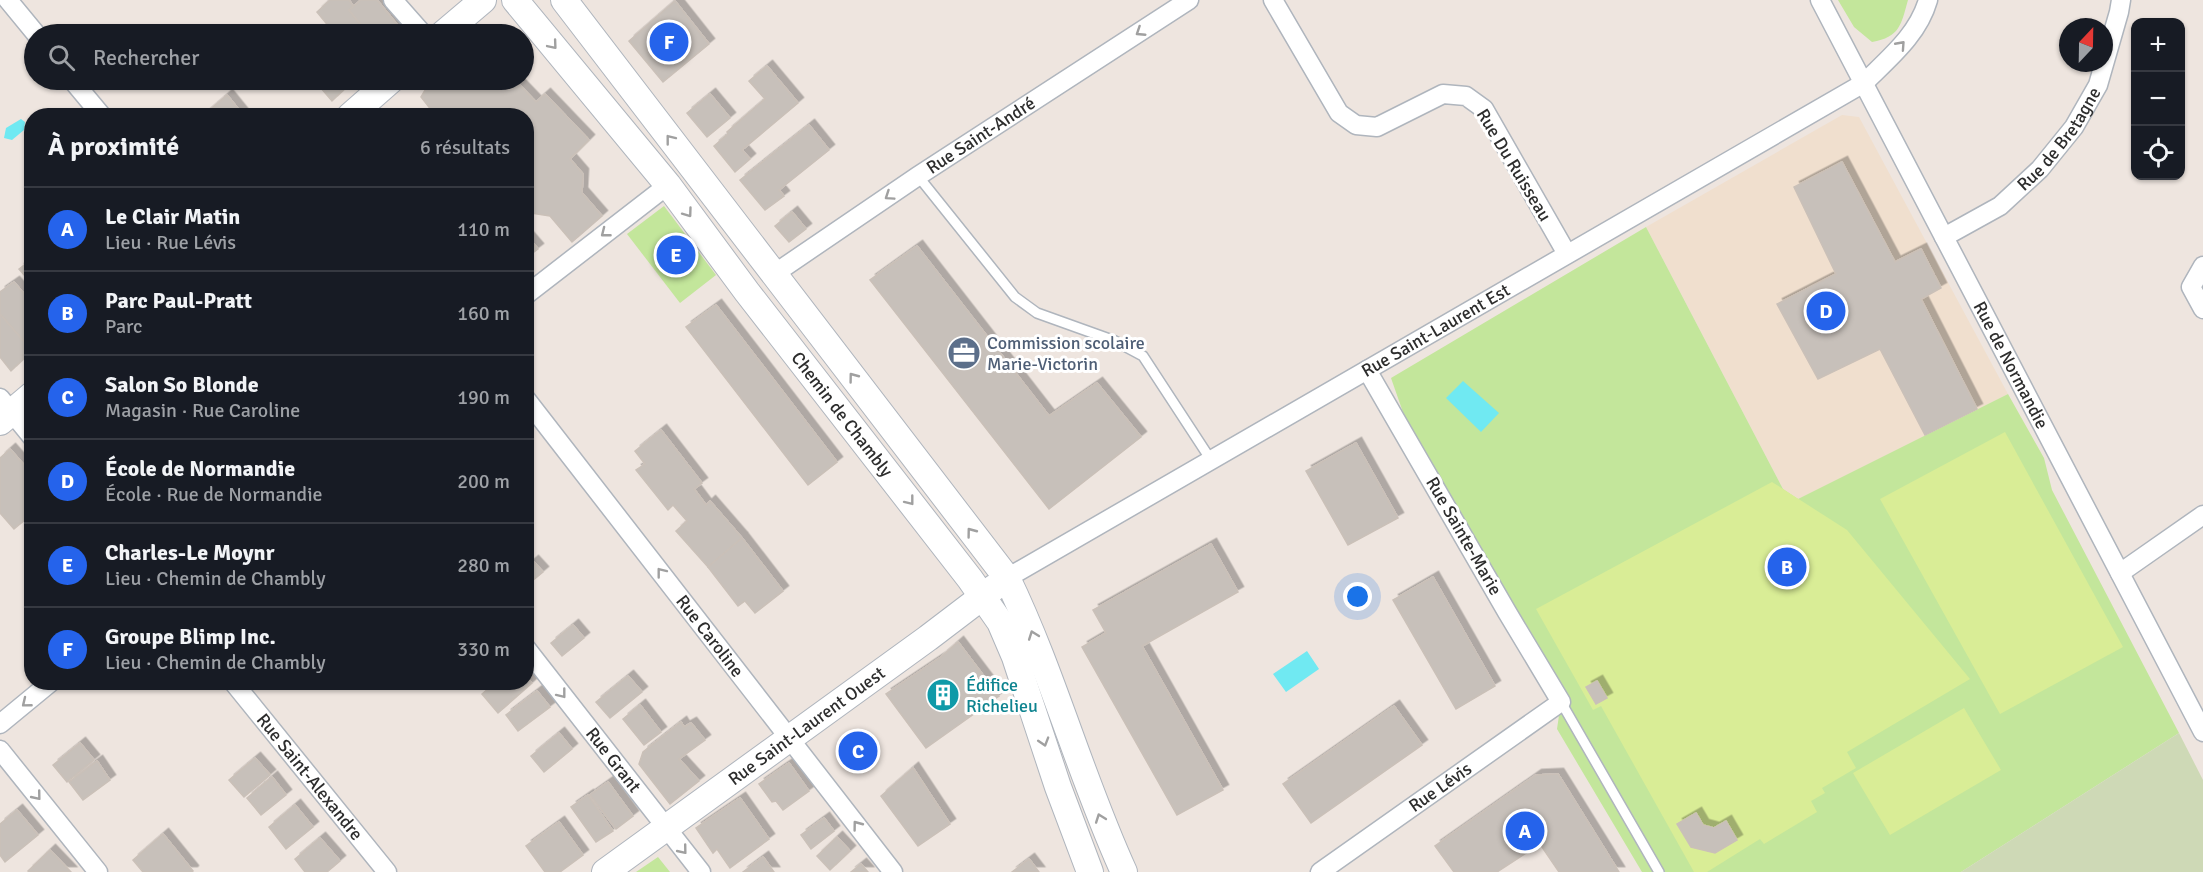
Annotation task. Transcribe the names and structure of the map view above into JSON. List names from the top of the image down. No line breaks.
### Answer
{"streets":{"main road":["Chemin de Chambly","Rue Saint-Laurent Ouest"],"street":["Rue Saint-André","Rue de Bretagne","Rue Du Ruisseau","Rue Saint-Laurent Est","Rue de Normandie","Rue Sainte-Marie","Rue Caroline","Rue Grant","Rue Saint-Alexandre","Rue Lévis"]},"crossings":[["Rue Saint-André","Chemin de Chambly"],["Rue de Bretagne","Rue de Normandie"],["Rue Du Ruisseau","Rue Saint-Laurent Est"],["Rue Saint-Laurent Est","Rue de Normandie"],["Rue Saint-Laurent Est","Chemin de Chambly"],["Rue Saint-Laurent Est","Rue Sainte-Marie"],["Rue Saint-Laurent Est","Rue Saint-Laurent Ouest"],["Chemin de Chambly","Rue Saint-Laurent Ouest"],["Rue Sainte-Marie","Rue Lévis"],["Rue Caroline","Rue Saint-Laurent Ouest"],["Rue Saint-Laurent Ouest","Rue Grant"]],"one_way":["Rue Saint-André","Rue Caroline","Rue Grant"],"places":{"office":["Commission scolaire Marie-Victorin"],"building":["Édifice Richelieu"]},"north":"top","page":{"map_buttons":["+","−"],"pins":["F","E","D","B","C","A"],"search":"Rechercher","heading":["À proximité","6 résultats"],"list":[{"mark":"A","name":"Le Clair Matin","note":"Lieu · Rue Lévis","value":"110 m"},{"mark":"B","name":"Parc Paul-Pratt","note":"Parc","value":"160 m"},{"mark":"C","name":"Salon So Blonde","note":"Magasin · Rue Caroline","value":"190 m"},{"mark":"D","name":"École de Normandie","note":"École · Rue de Normandie","value":"200 m"},{"mark":"E","name":"Charles-Le Moynr","note":"Lieu · Chemin de Chambly","value":"280 m"},{"mark":"F","name":"Groupe Blimp Inc.","note":"Lieu · Chemin de Chambly","value":"330 m"}]}}
